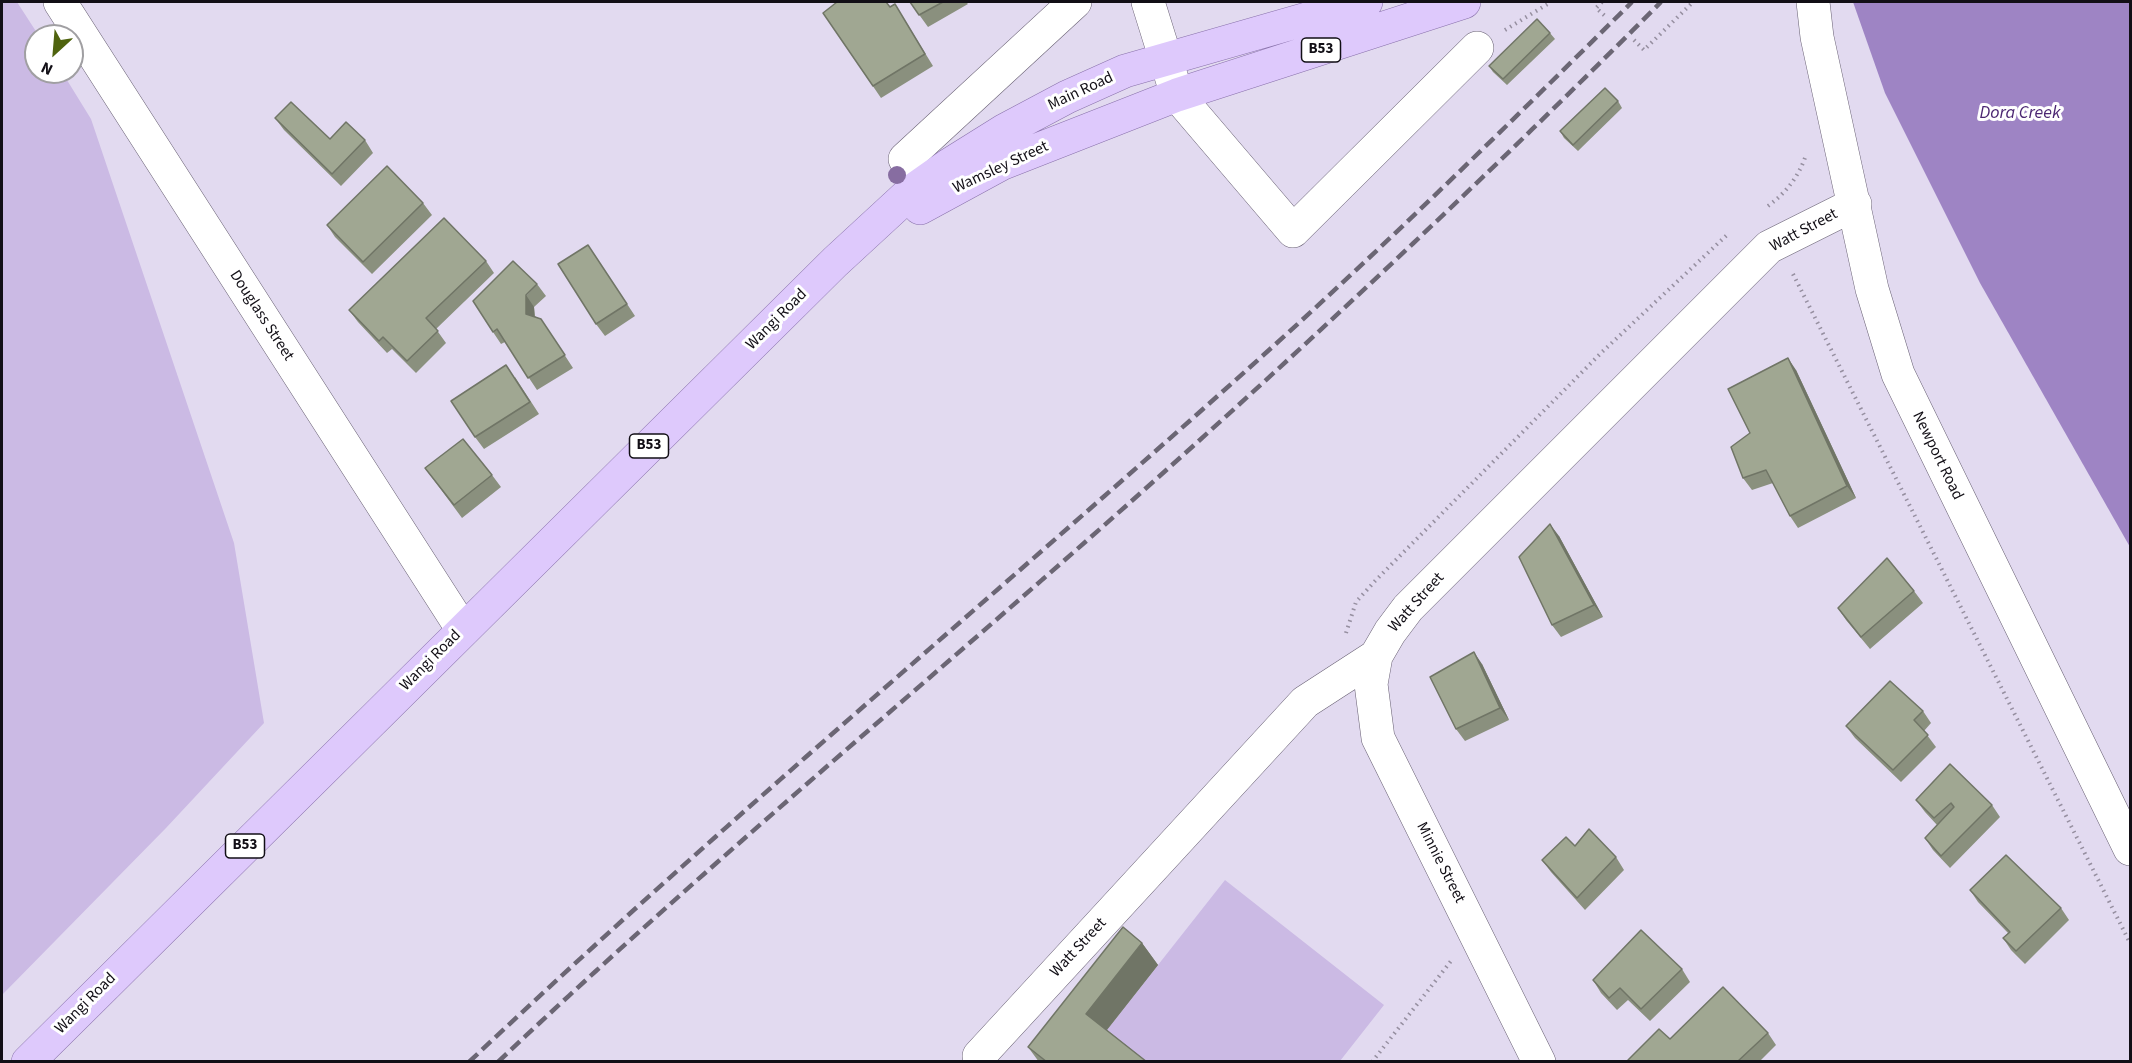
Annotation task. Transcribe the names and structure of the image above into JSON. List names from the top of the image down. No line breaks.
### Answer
{"streets":{"main road":["B53","Main Road","Wamsley Street","Wangi Road"],"street":["Watt Street","Douglass Street","Newport Road","Minnie Street"]},"crossings":[["B53","Wamsley Street"],["Main Road","Wamsley Street"],["Main Road","Wangi Road"],["Wamsley Street","Wangi Road"],["Watt Street","Newport Road"],["Watt Street","Minnie Street"],["Douglass Street","Wangi Road"]],"water":["Dora Creek"],"north":"bottom left"}
